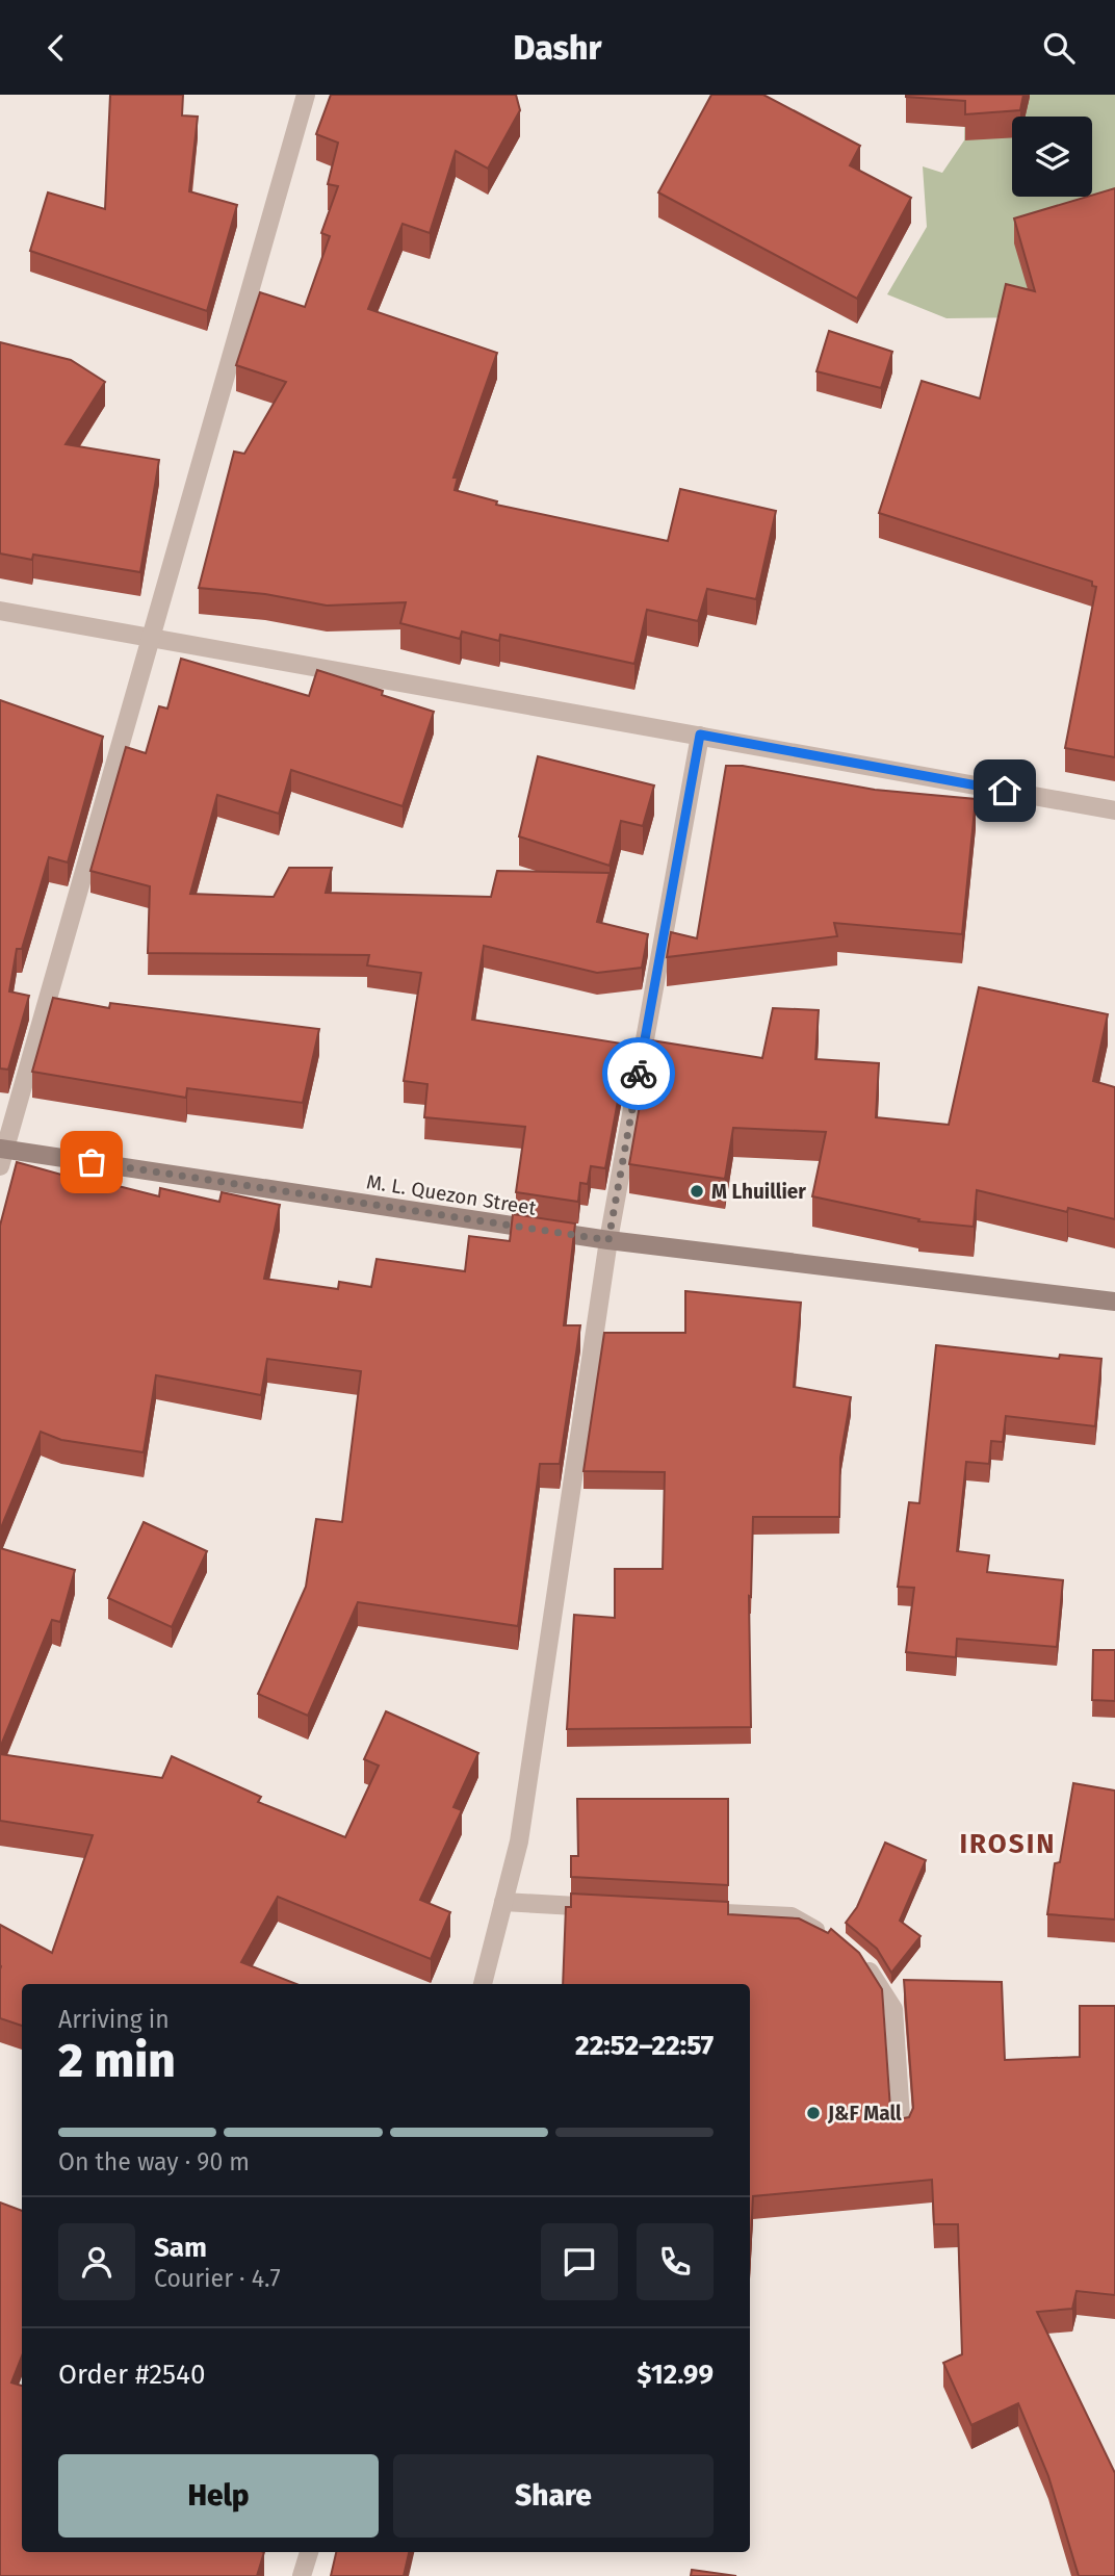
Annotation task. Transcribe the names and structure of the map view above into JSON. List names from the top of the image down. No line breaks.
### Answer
{"streets":{"main road":["M. L. Quezon Street"]},"districts":["IROSIN"],"places":["M Lhuillier","J&F Mall"],"page":{"header":"Dashr","heading":["2 min","Arriving in","22:52–22:57"],"panel":["Sam","Courier · 4.7","Order #2540","$12.99"],"bar":"On the way · 90 m","buttons":["Help","Share"]}}
